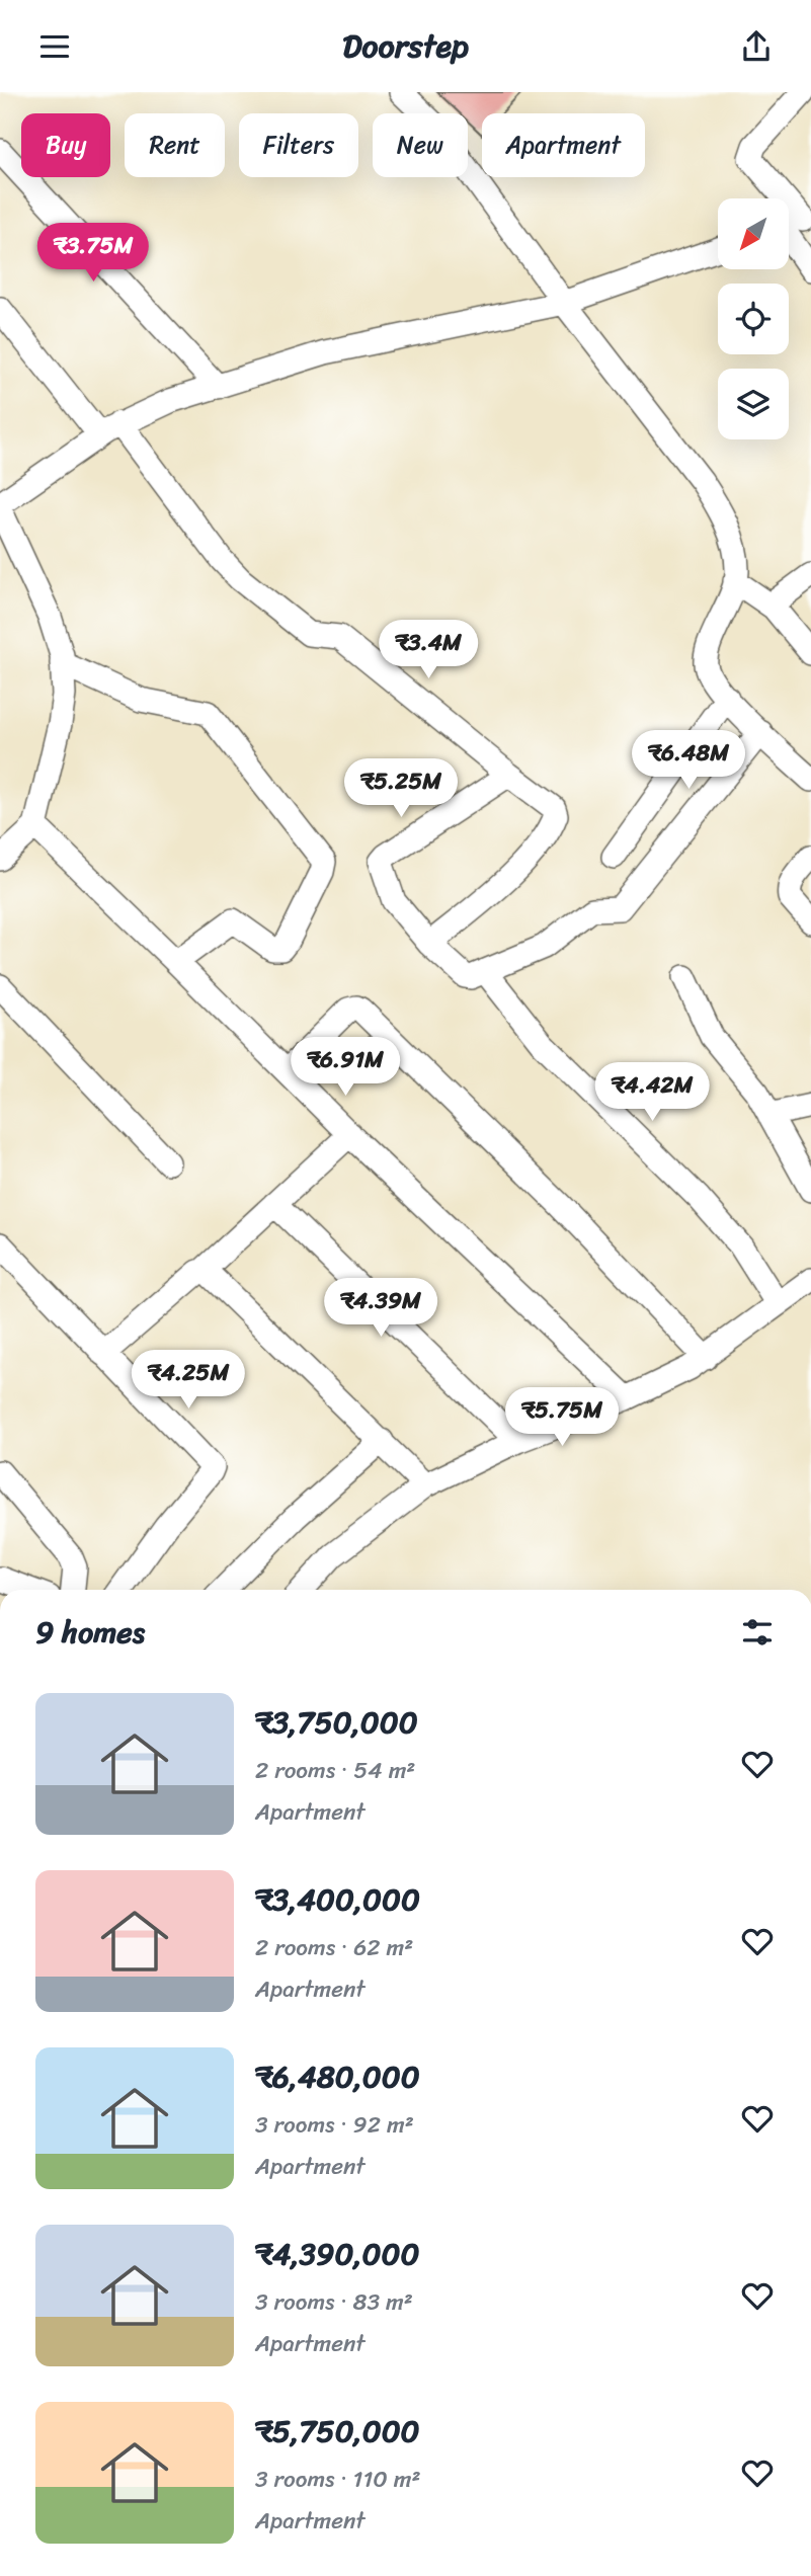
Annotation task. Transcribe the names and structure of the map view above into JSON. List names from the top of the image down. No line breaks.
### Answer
{"north":"bottom left","page":{"header":"Doorstep","chip":["Buy","Rent","Filters","New","Apartment"],"price":["₹3.75M","₹3.4M","₹6.48M","₹5.25M","₹6.91M","₹4.42M","₹4.39M","₹4.25M","₹5.75M"],"heading":"9 homes","list":[{"name":"₹3,750,000","note":"2 rooms · 54 m² · Apartment"},{"name":"₹3,400,000","note":"2 rooms · 62 m² · Apartment"},{"name":"₹6,480,000","note":"3 rooms · 92 m² · Apartment"},{"name":"₹4,390,000","note":"3 rooms · 83 m² · Apartment"},{"name":"₹5,750,000","note":"3 rooms · 110 m² · Apartment"}]}}
